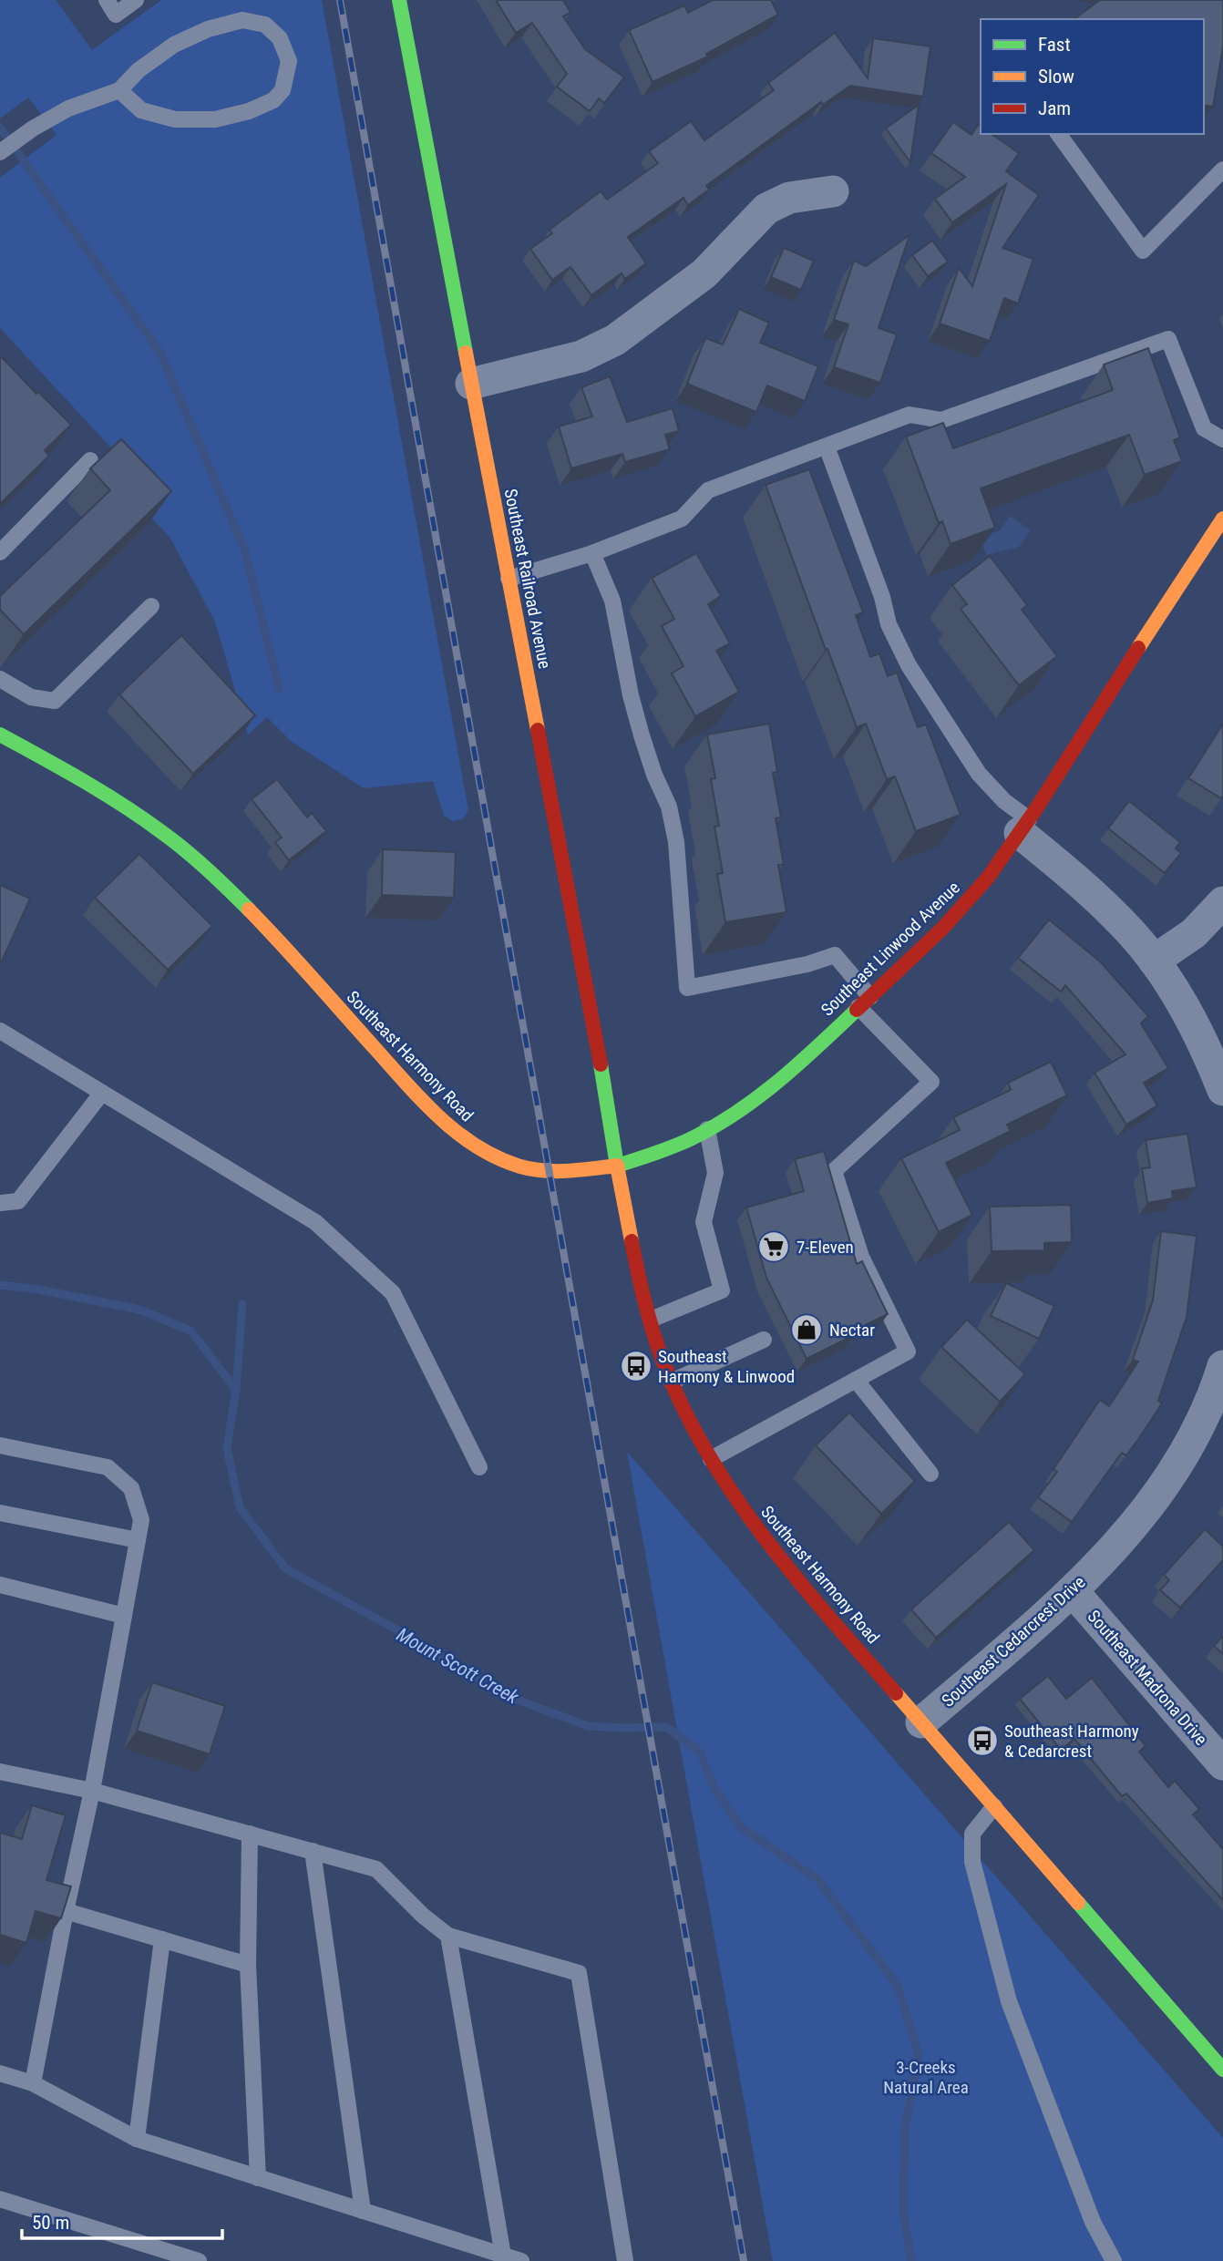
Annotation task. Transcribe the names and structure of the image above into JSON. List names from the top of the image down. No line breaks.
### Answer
{"streets":{"main road":["Southeast Railroad Avenue","Southeast Linwood Avenue","Southeast Harmony Road"],"street":["Southeast Cedarcrest Drive","Southeast Madrona Drive"]},"crossings":[["Southeast Railroad Avenue","Southeast Linwood Avenue"],["Southeast Railroad Avenue","Southeast Harmony Road"],["Southeast Linwood Avenue","Southeast Harmony Road"],["Southeast Harmony Road","Southeast Cedarcrest Drive"],["Southeast Cedarcrest Drive","Southeast Madrona Drive"]],"water":["Mount Scott Creek"],"parks":["3-Creeks Natural Area"],"places":{"supermarket":["7-Eleven"],"shop":["Nectar"],"bus stop":["Southeast Harmony & Linwood","Southeast Harmony & Cedarcrest"]},"legend":["Fast","Slow","Jam"],"scale_bar":"50 m"}
